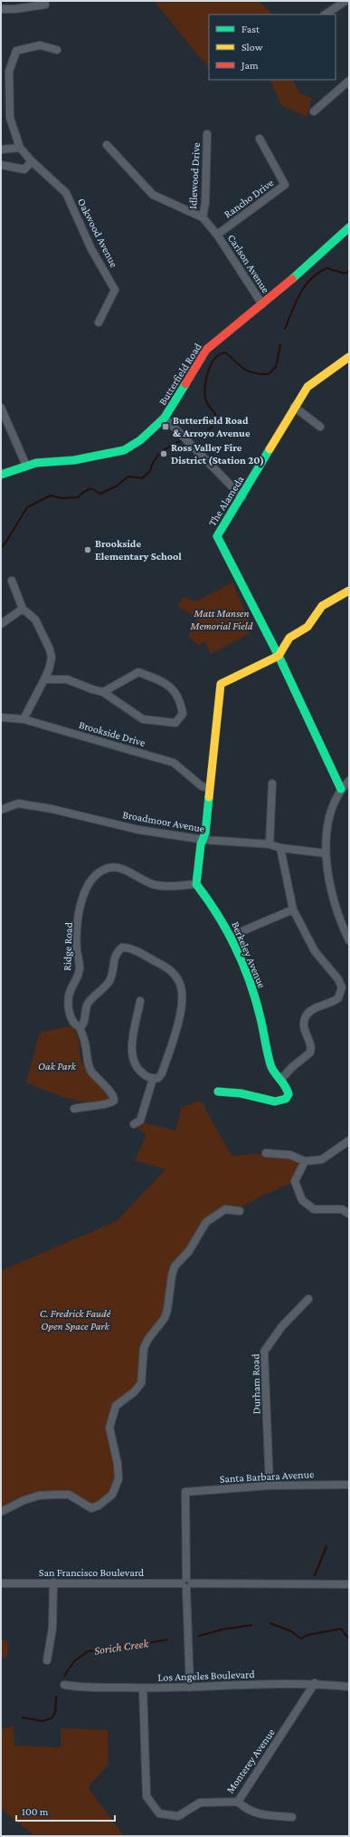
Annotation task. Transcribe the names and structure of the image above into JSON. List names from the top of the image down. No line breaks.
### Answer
{"streets":{"street":["Idlewood Drive","Rancho Drive","Oakwood Avenue","Carlson Avenue","Butterfield Road","The Alameda","Brookside Drive","Broadmoor Avenue","Ridge Road","Berkeley Avenue","Durham Road","Santa Barbara Avenue","San Francisco Boulevard","Los Angeles Boulevard","Monterey Avenue"]},"crossings":[["Idlewood Drive","Rancho Drive"],["Idlewood Drive","Carlson Avenue"],["Rancho Drive","Carlson Avenue"],["Carlson Avenue","Butterfield Road"],["Ridge Road","Berkeley Avenue"],["Durham Road","Santa Barbara Avenue"],["Santa Barbara Avenue","San Francisco Boulevard"],["Los Angeles Boulevard","Monterey Avenue"]],"water":["Sorich Creek"],"parks":["Matt Mansen Memorial Field","Oak Park","C. Fredrick Faudé Open Space Park"],"places":{"transit":["Butterfield Road & Arroyo Avenue"],"other":["Ross Valley Fire District (Station 20)","Brookside Elementary School"]},"legend":["Fast","Slow","Jam"],"scale_bar":"100 m"}
